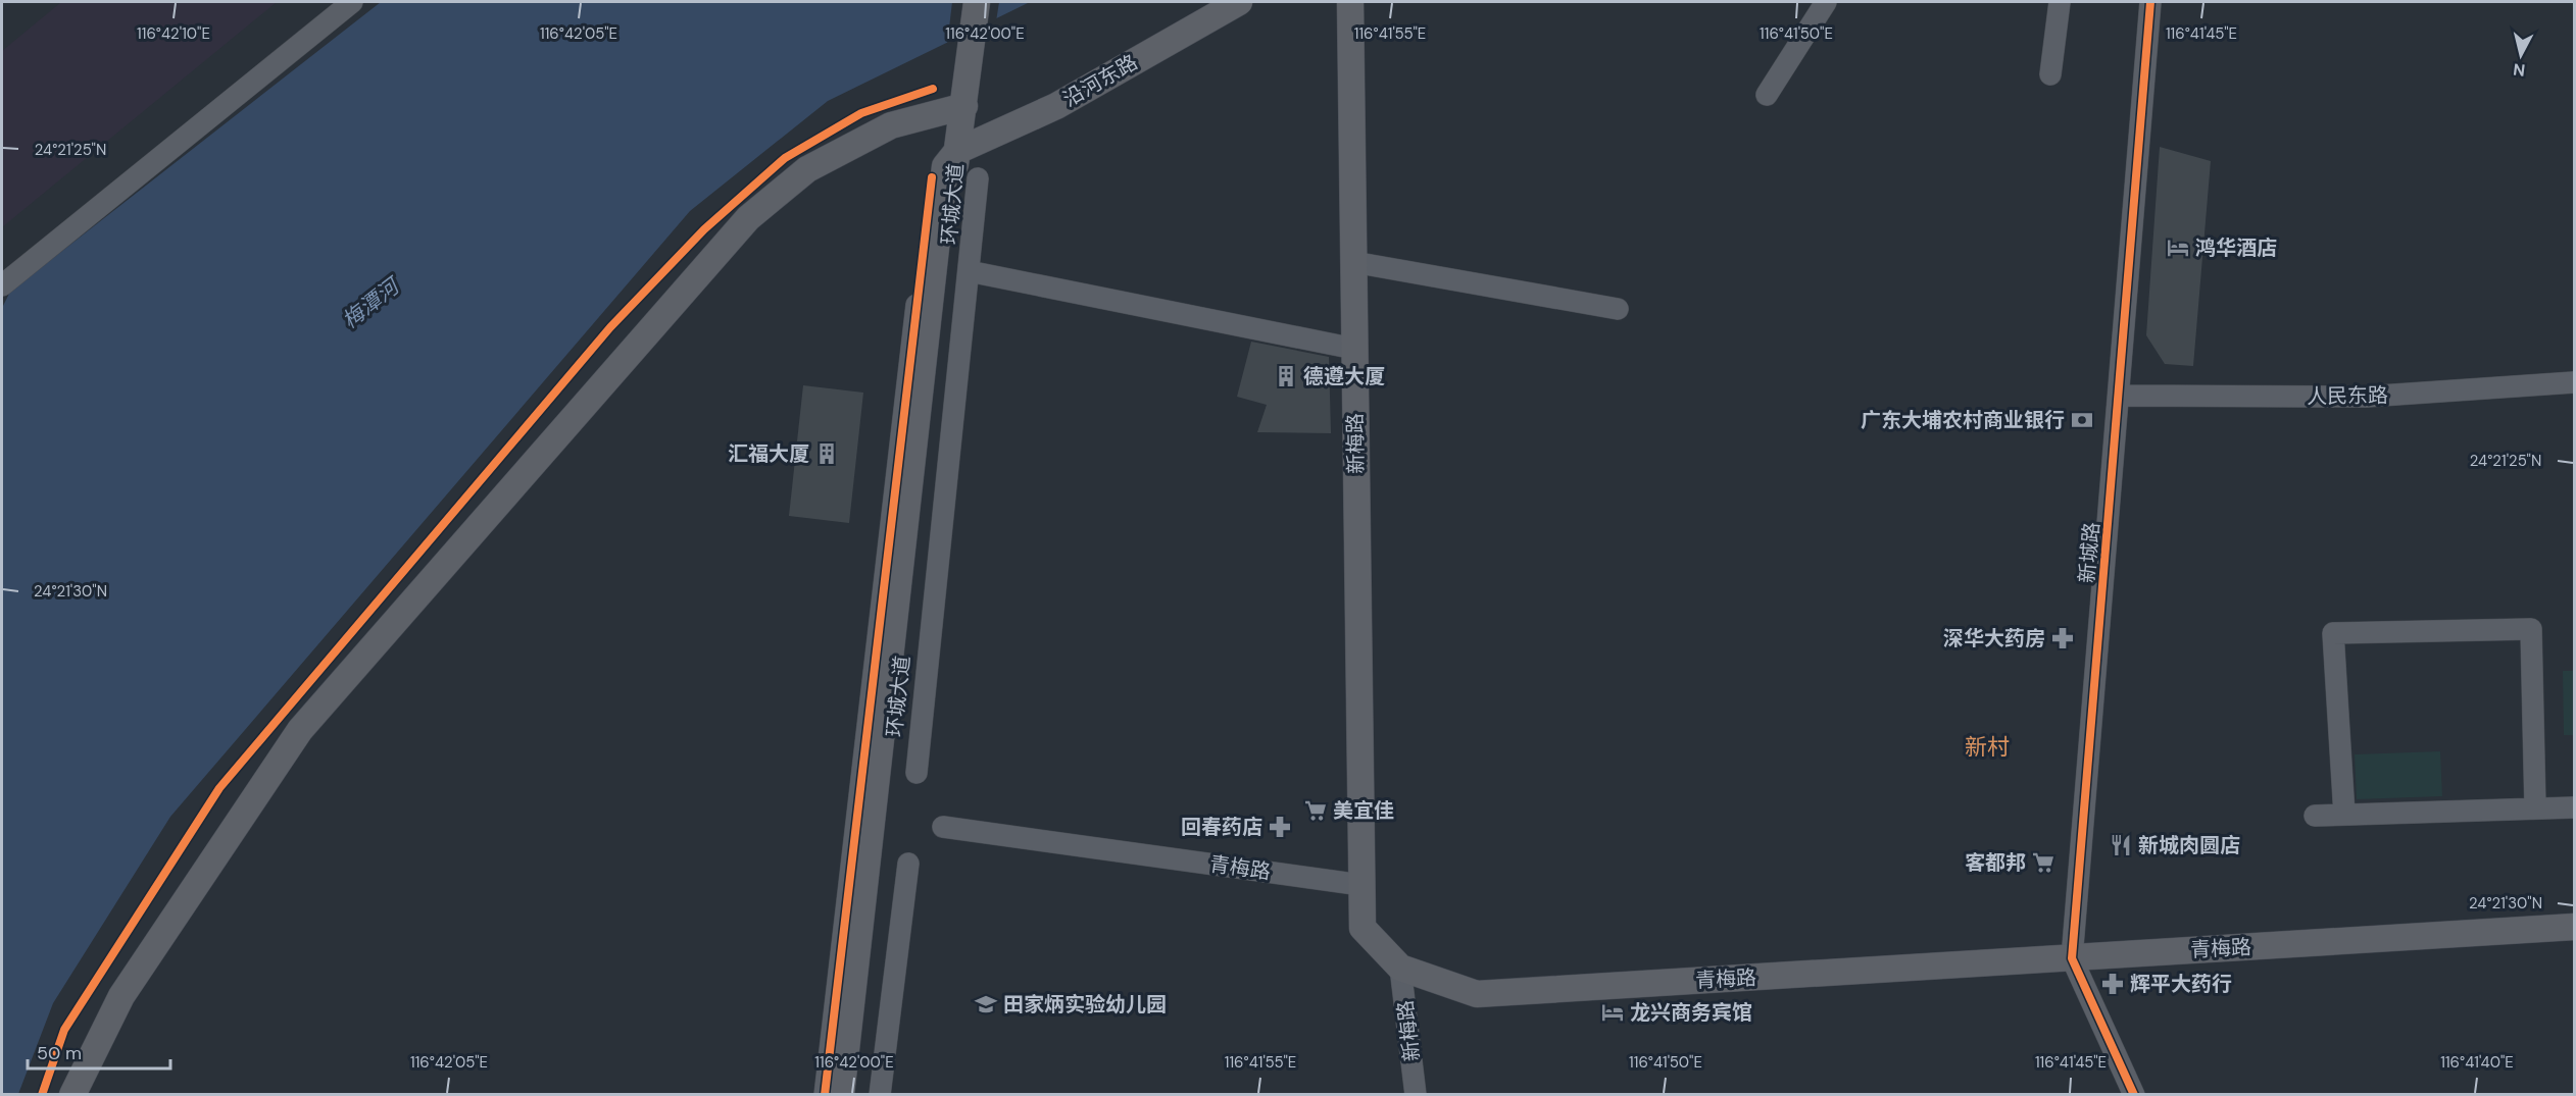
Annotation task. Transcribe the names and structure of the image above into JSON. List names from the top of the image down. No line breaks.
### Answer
{"streets":{"main road":["沿河东路","环城大道","新梅路","青梅路"],"street":["人民东路","新城路"]},"crossings":[["沿河东路","环城大道"],["人民东路","新城路"],["新梅路","青梅路"],["新城路","青梅路"]],"districts":["新村"],"water":["梅潭河"],"places":{"hotel":["鸿华酒店","龙兴商务宾馆"],"building":["德遵大厦","汇福大厦"],"bank":["广东大埔农村商业银行"],"pharmacy":["深华大药房","回春药店","辉平大药行"],"supermarket":["美宜佳","客都邦"],"restaurant":["新城肉圆店"],"school or university":["田家炳实验幼儿园"]},"scale_bar":"50 m","north":"bottom","coordinates":["116°42'10\"E","116°42'05\"E","116°42'00\"E","116°41'55\"E","116°41'50\"E","116°41'45\"E","24°21'25\"N","24°21'30\"N","116°41'40\"E"]}
